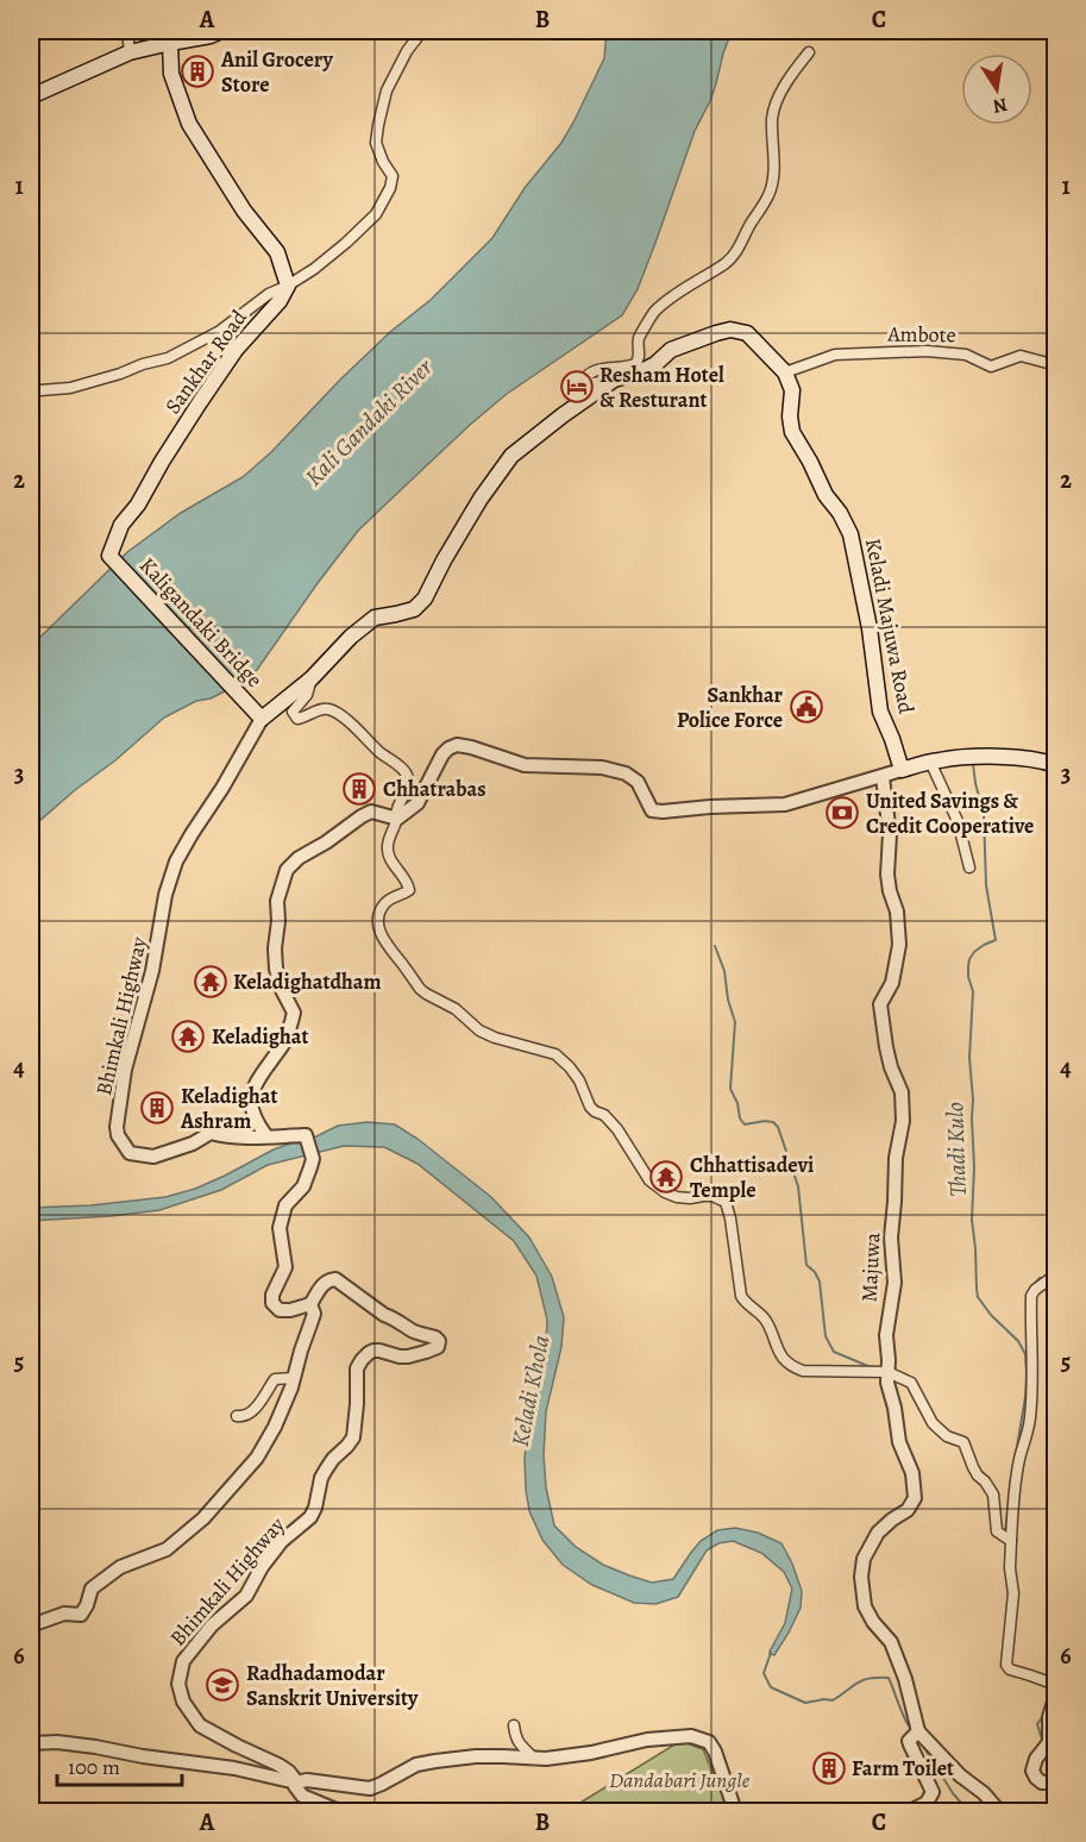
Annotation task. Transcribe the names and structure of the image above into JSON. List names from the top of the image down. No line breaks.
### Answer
{"streets":{"main road":["Sankhar Road","Kaligandaki Bridge","Keladi Majuwa Road"],"street":["Ambote","Bhimkali Highway","Majuwa"]},"crossings":[["Ambote","Keladi Majuwa Road"],["Sankhar Road","Kaligandaki Bridge"],["Kaligandaki Bridge","Bhimkali Highway"]],"water":["Kali Gandaki River","Thadi Kulo","Keladi Khola"],"parks":["Dandabari Jungle"],"places":{"building":["Anil Grocery Store","Chhatrabas","Keladighat Ashram","Farm Toilet"],"hotel":["Resham Hotel & Resturant"],"public building":["Sankhar Police Force"],"bank":["United Savings & Credit Cooperative"],"temple":["Keladighatdham","Keladighat","Chhattisadevi Temple"],"school or university":["Radhadamodar Sanskrit University"]},"scale_bar":"100 m","north":"bottom","grid":{"columns":["A","B","C"],"rows":["1","2","3","4","5","6"]}}
